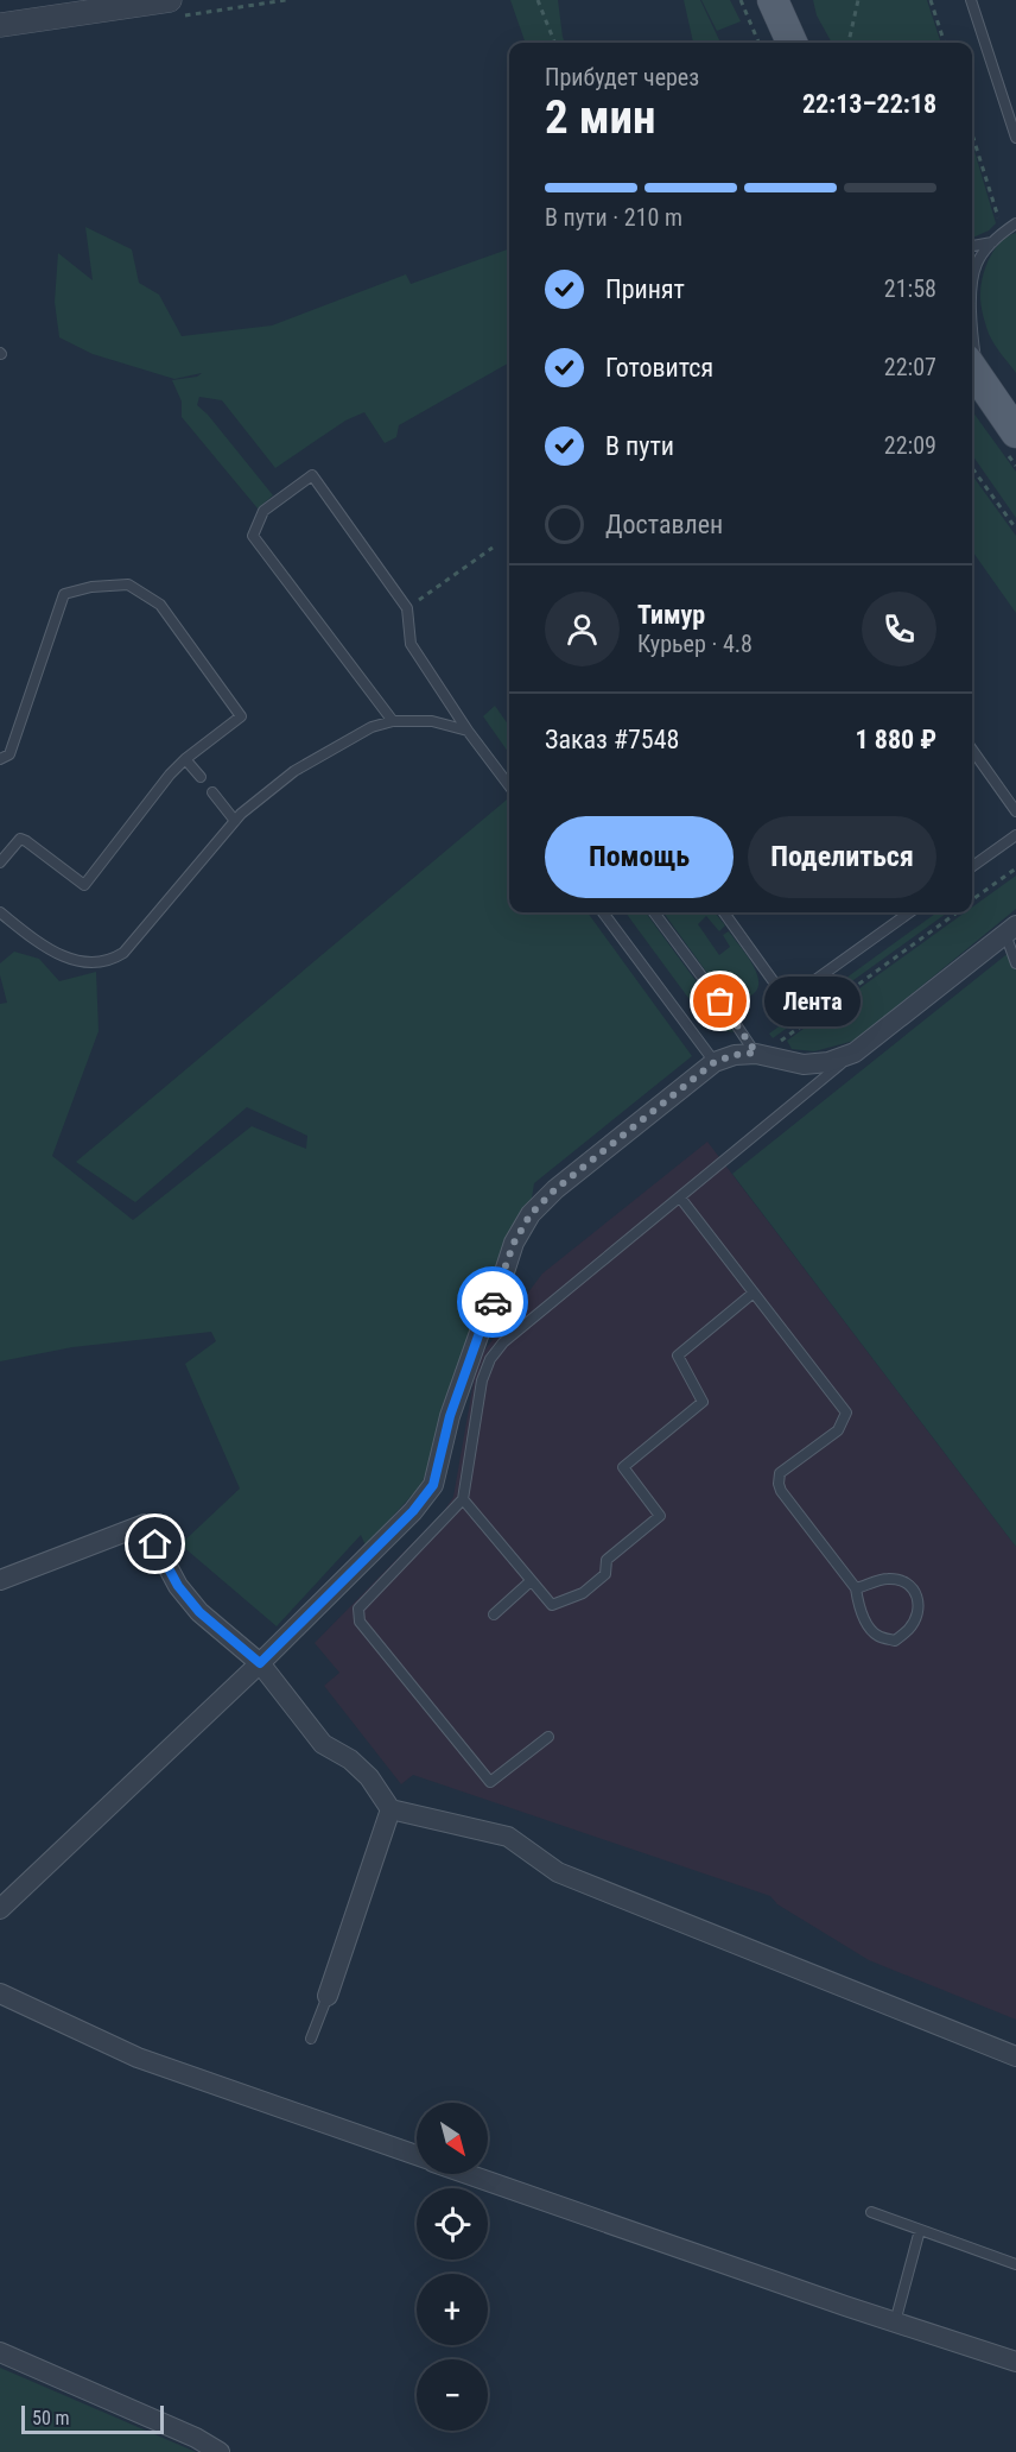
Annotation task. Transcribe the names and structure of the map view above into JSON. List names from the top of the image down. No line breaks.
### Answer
{"places":["Лента"],"scale_bar":"50 m","north":"bottom right","page":{"heading":["2 мин","Прибудет через","22:13–22:18"],"panel":["Тимур","Курьер · 4.8","Заказ #7548","1 880 ₽"],"bar":"В пути · 210 m","list":[["Принят","21:58"],["Готовится","22:07"],["В пути","22:09"],"Доставлен"],"buttons":["Помощь","Поделиться"],"bubble":"Лента","map_buttons":["+","−"],"scale":"50 m"}}
